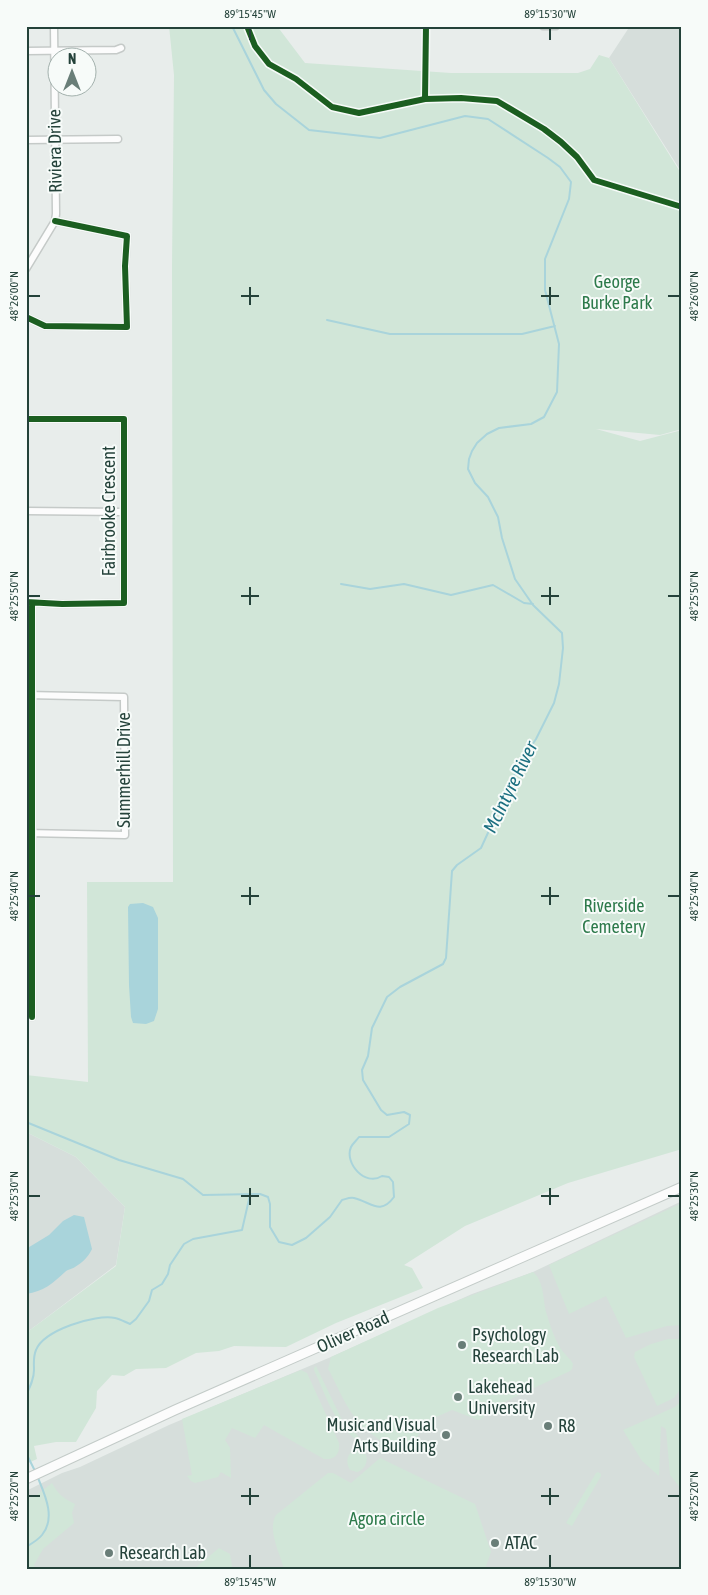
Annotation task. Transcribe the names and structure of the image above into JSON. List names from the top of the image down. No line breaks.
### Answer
{"streets":{"main road":["Oliver Road"],"street":["Riviera Drive","Fairbrooke Crescent","Summerhill Drive"]},"water":["McIntyre River"],"parks":["George Burke Park","Riverside Cemetery","Agora circle"],"places":["Psychology Research Lab","Lakehead University","R8","Music and Visual Arts Building","ATAC","Research Lab"],"north":"top","coordinates":["89°15'45\"W","89°15'30\"W","48°26'00\"N","48°25'50\"N","48°25'40\"N","48°25'30\"N","48°25'20\"N"]}
